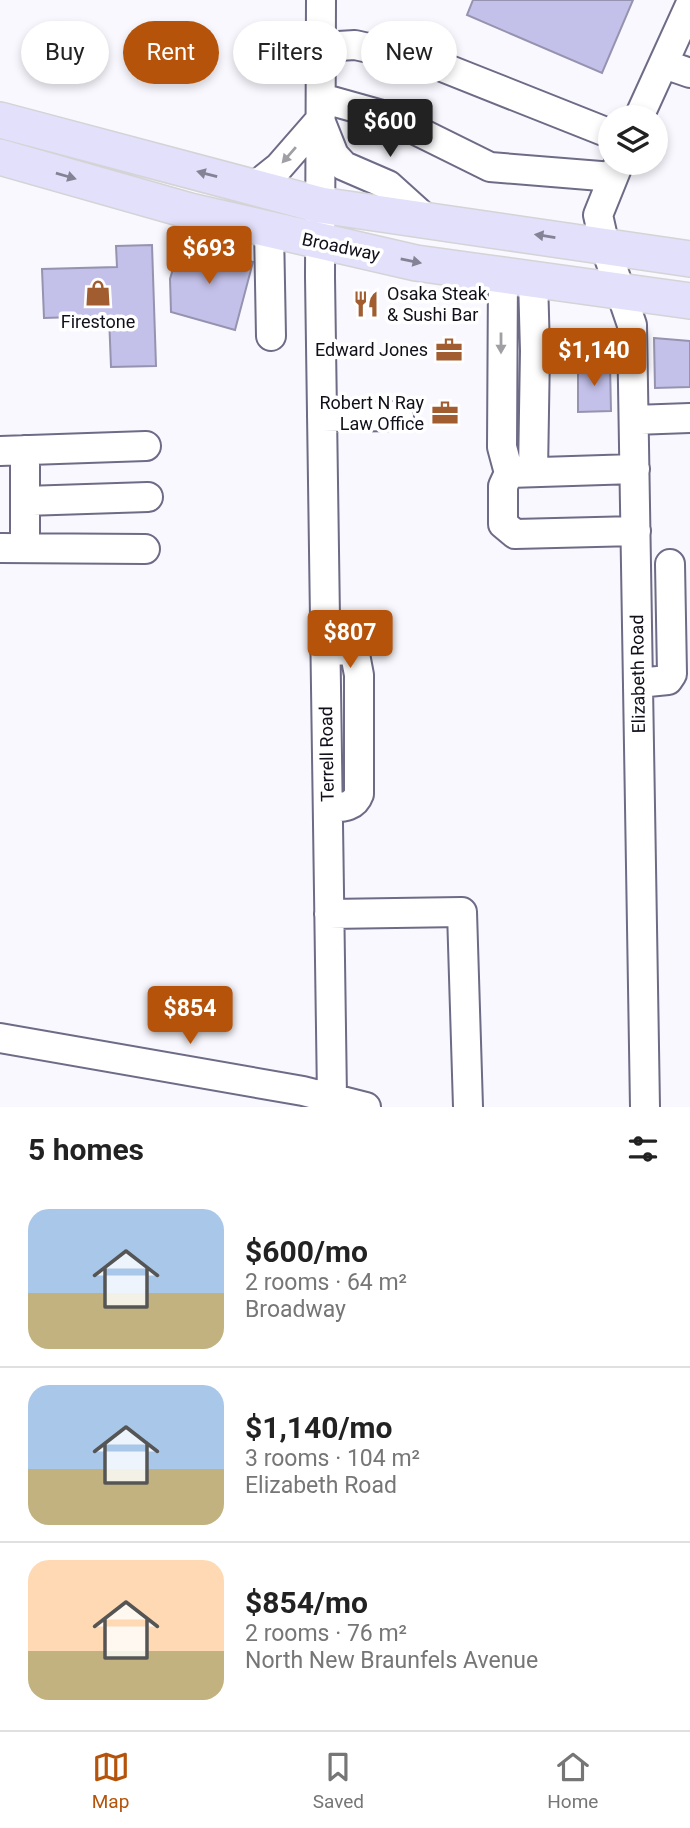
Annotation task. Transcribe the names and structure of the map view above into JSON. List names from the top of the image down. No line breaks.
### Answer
{"streets":{"main road":["Broadway"],"street":["Elizabeth Road","Terrell Road"]},"crossings":[["Broadway","Elizabeth Road"],["Broadway","Terrell Road"]],"places":{"shop":["Firestone"],"restaurant":["Osaka Steak & Sushi Bar"],"office":["Edward Jones","Robert N Ray Law Office"]},"page":{"chip":["Buy","Rent","Filters","New"],"price":["$600","$693","$1,140","$807","$854"],"heading":"5 homes","list":[{"name":"$600/mo","note":"2 rooms · 64 m² · Broadway"},{"name":"$1,140/mo","note":"3 rooms · 104 m² · Elizabeth Road"},{"name":"$854/mo","note":"2 rooms · 76 m² · North New Braunfels Avenue"}],"tabs":["Map","Saved","Home"]}}
